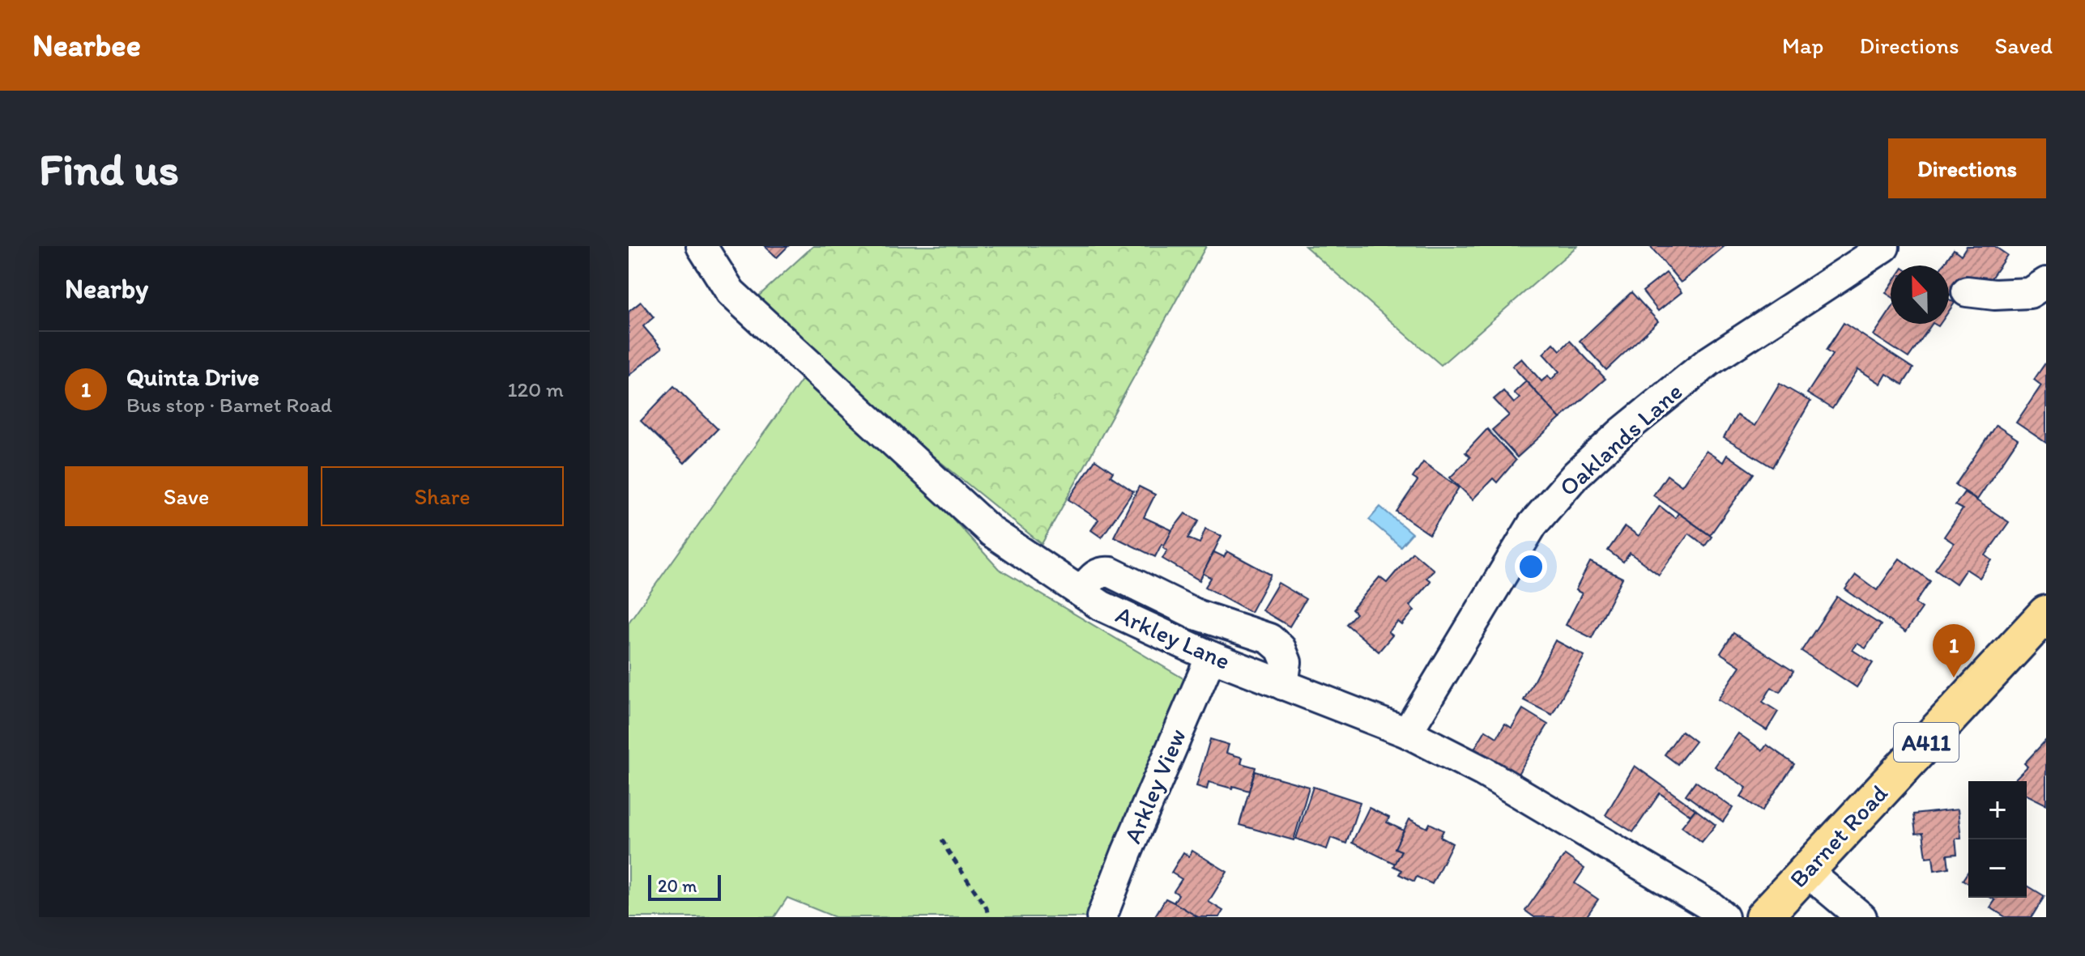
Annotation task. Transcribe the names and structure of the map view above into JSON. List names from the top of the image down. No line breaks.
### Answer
{"streets":{"main road":["A411","Barnet Road"],"street":["Oaklands Lane","Arkley Lane","Arkley View"]},"crossings":[["Oaklands Lane","Arkley Lane"],["Arkley Lane","Arkley View"]],"scale_bar":"20 m","north":"top","page":{"header":"Nearbee","nav":["Map","Directions","Saved"],"buttons":["Directions",["Save","Share"]],"title":"Find us","heading":"Nearby","list":[{"mark":"1","name":"Quinta Drive","note":"Bus stop · Barnet Road","value":"120 m"}],"pins":"1","map_buttons":["+","−"],"scale":"20 m"}}
